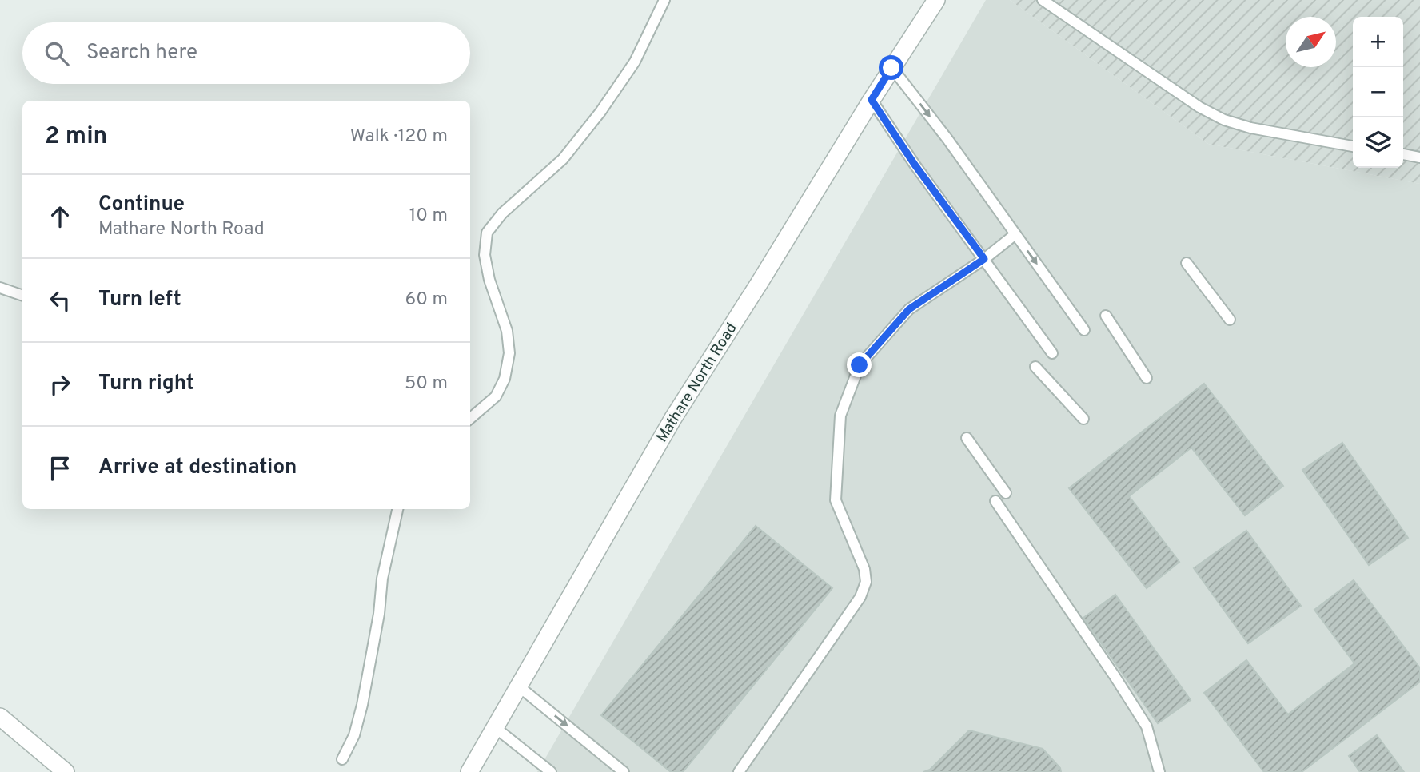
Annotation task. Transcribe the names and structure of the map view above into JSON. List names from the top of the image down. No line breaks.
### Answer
{"streets":{"street":["Mathare North Road"]},"north":"top right","page":{"map_buttons":["+","−"],"search":"Search here","heading":["2 min","Walk · 120 m"],"list":[["Continue","Mathare North Road","10 m"],["Turn left","60 m"],["Turn right","50 m"],"Arrive at destination"]}}
